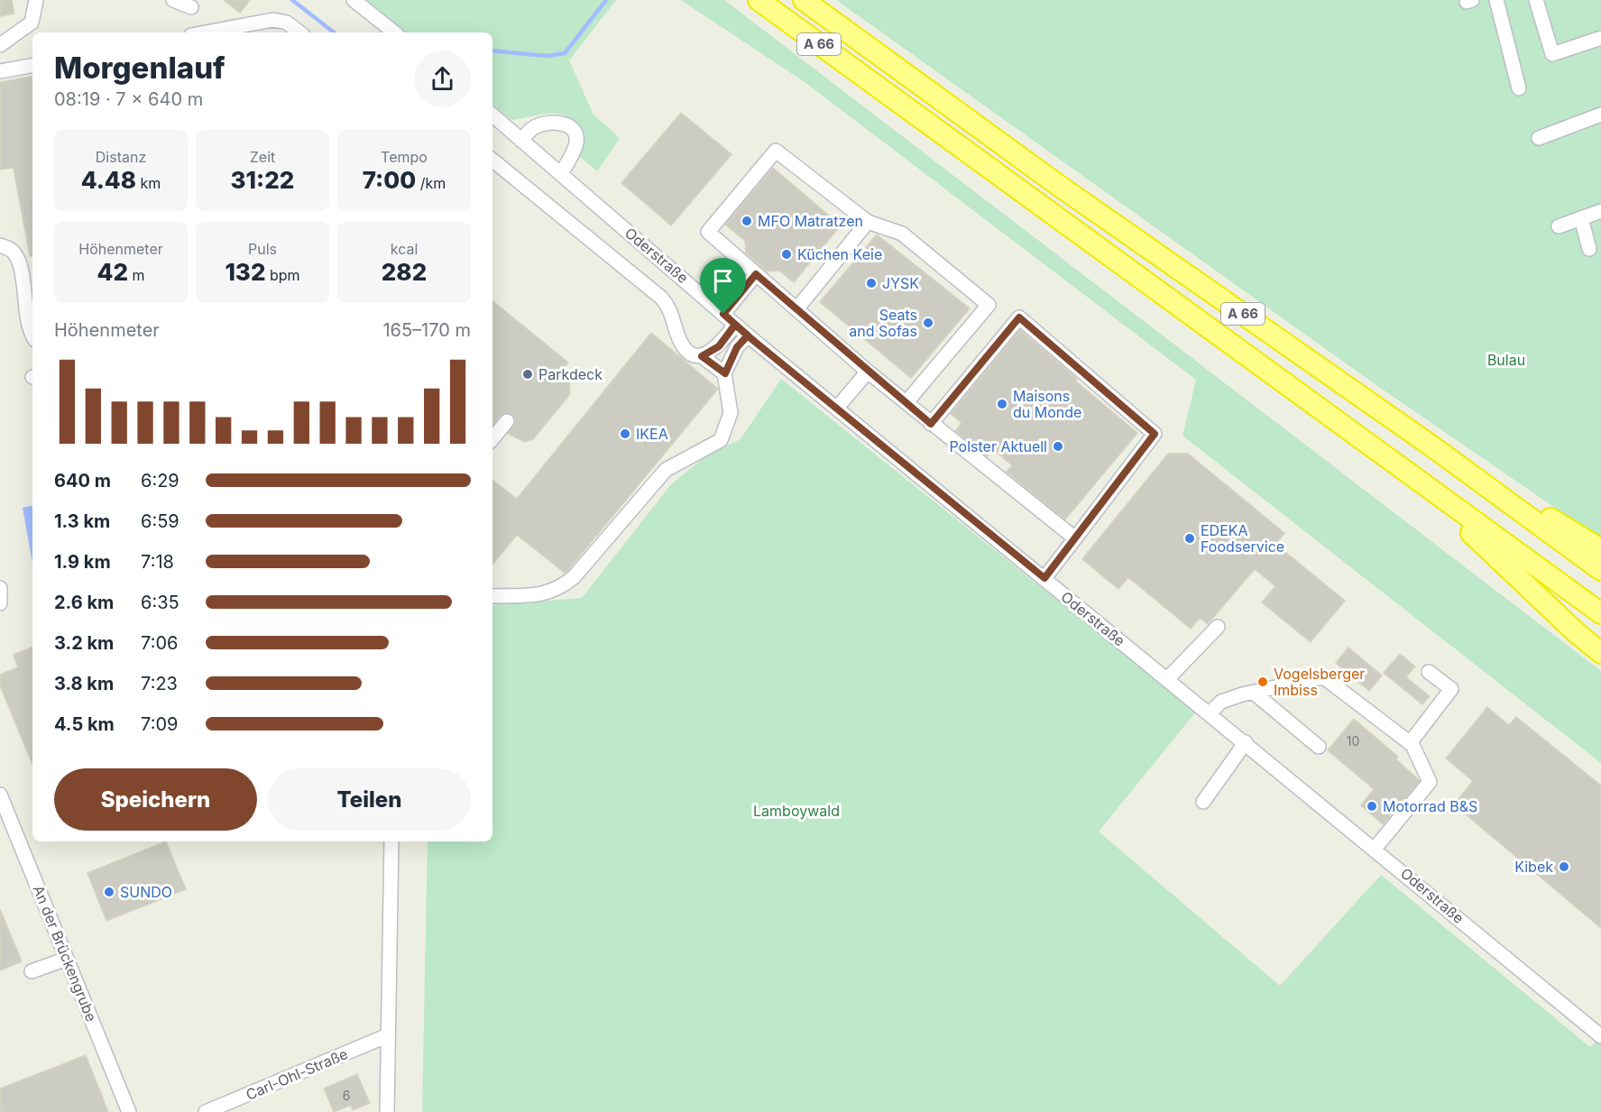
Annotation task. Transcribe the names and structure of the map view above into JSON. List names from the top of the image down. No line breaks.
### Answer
{"streets":{"highway":["A 66"],"street":["Oderstraße","An der Brückengrube","Carl-Ohl-Straße"]},"parks":["Bulau","Lamboywald"],"places":["MFO Matratzen","Küchen Keie","JYSK","Seats and Sofas","Parkdeck","Maisons du Monde","IKEA","Polster Aktuell","EDEKA Foodservice","Vogelsberger Imbiss","Motorrad B&S","Kibek","SUNDO"],"house_numbers":["10","6"],"page":{"heading":["Morgenlauf","08:19 · 7 × 640 m"],"stats":[["Distanz","4.48 km"],["Zeit","31:22"],["Tempo","7:00 /km"],["Höhenmeter","42 m"],["Puls","132 bpm"],["kcal","282"]],"chart":["Höhenmeter","165–170 m"],"list":[{"name":"640 m","note":"6:29"},{"name":"1.3 km","note":"6:59"},{"name":"1.9 km","note":"7:18"},{"name":"2.6 km","note":"6:35"},{"name":"3.2 km","note":"7:06"},{"name":"3.8 km","note":"7:23"},{"name":"4.5 km","note":"7:09"}],"buttons":["Speichern","Teilen"]}}
